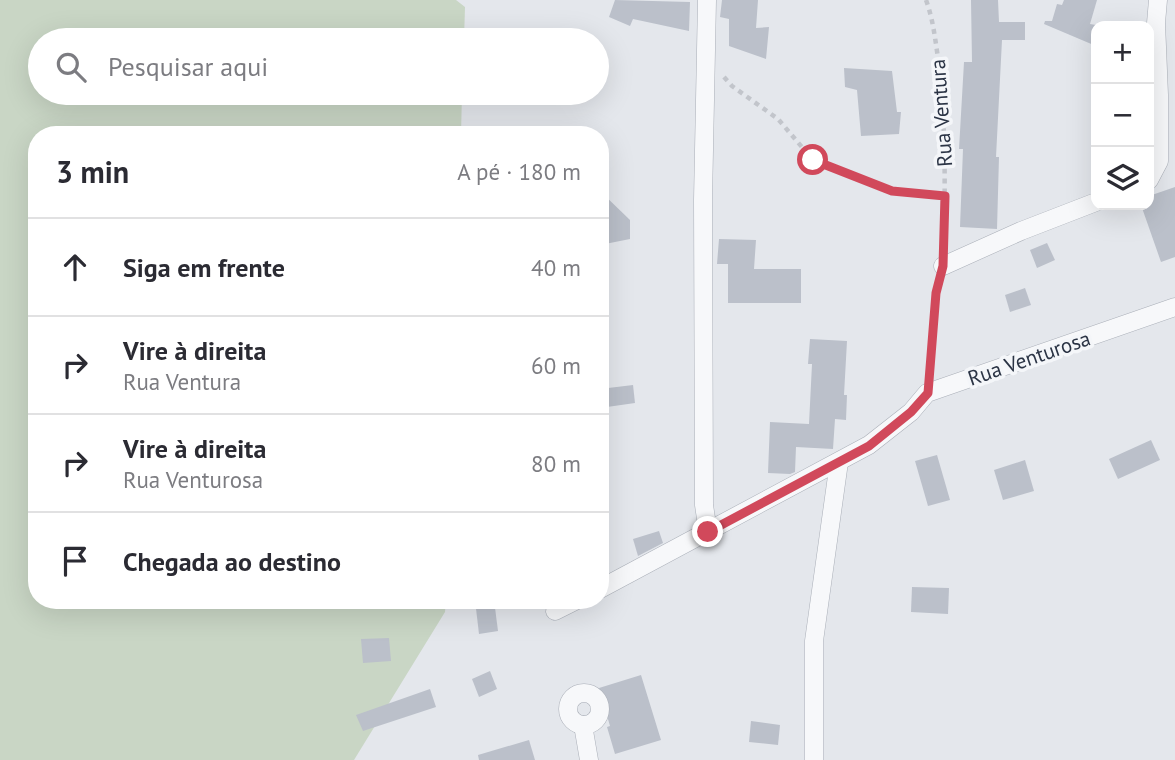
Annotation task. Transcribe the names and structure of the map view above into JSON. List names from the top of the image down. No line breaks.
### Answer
{"streets":{"street":["Rua Venturosa"],"path":["Rua Ventura"]},"crossings":[["Rua Ventura","Rua Venturosa"]],"page":{"map_buttons":["+","−"],"search":"Pesquisar aqui","heading":["3 min","A pé · 180 m"],"list":[["Siga em frente","40 m"],["Vire à direita","Rua Ventura","60 m"],["Vire à direita","Rua Venturosa","80 m"],"Chegada ao destino"]}}
